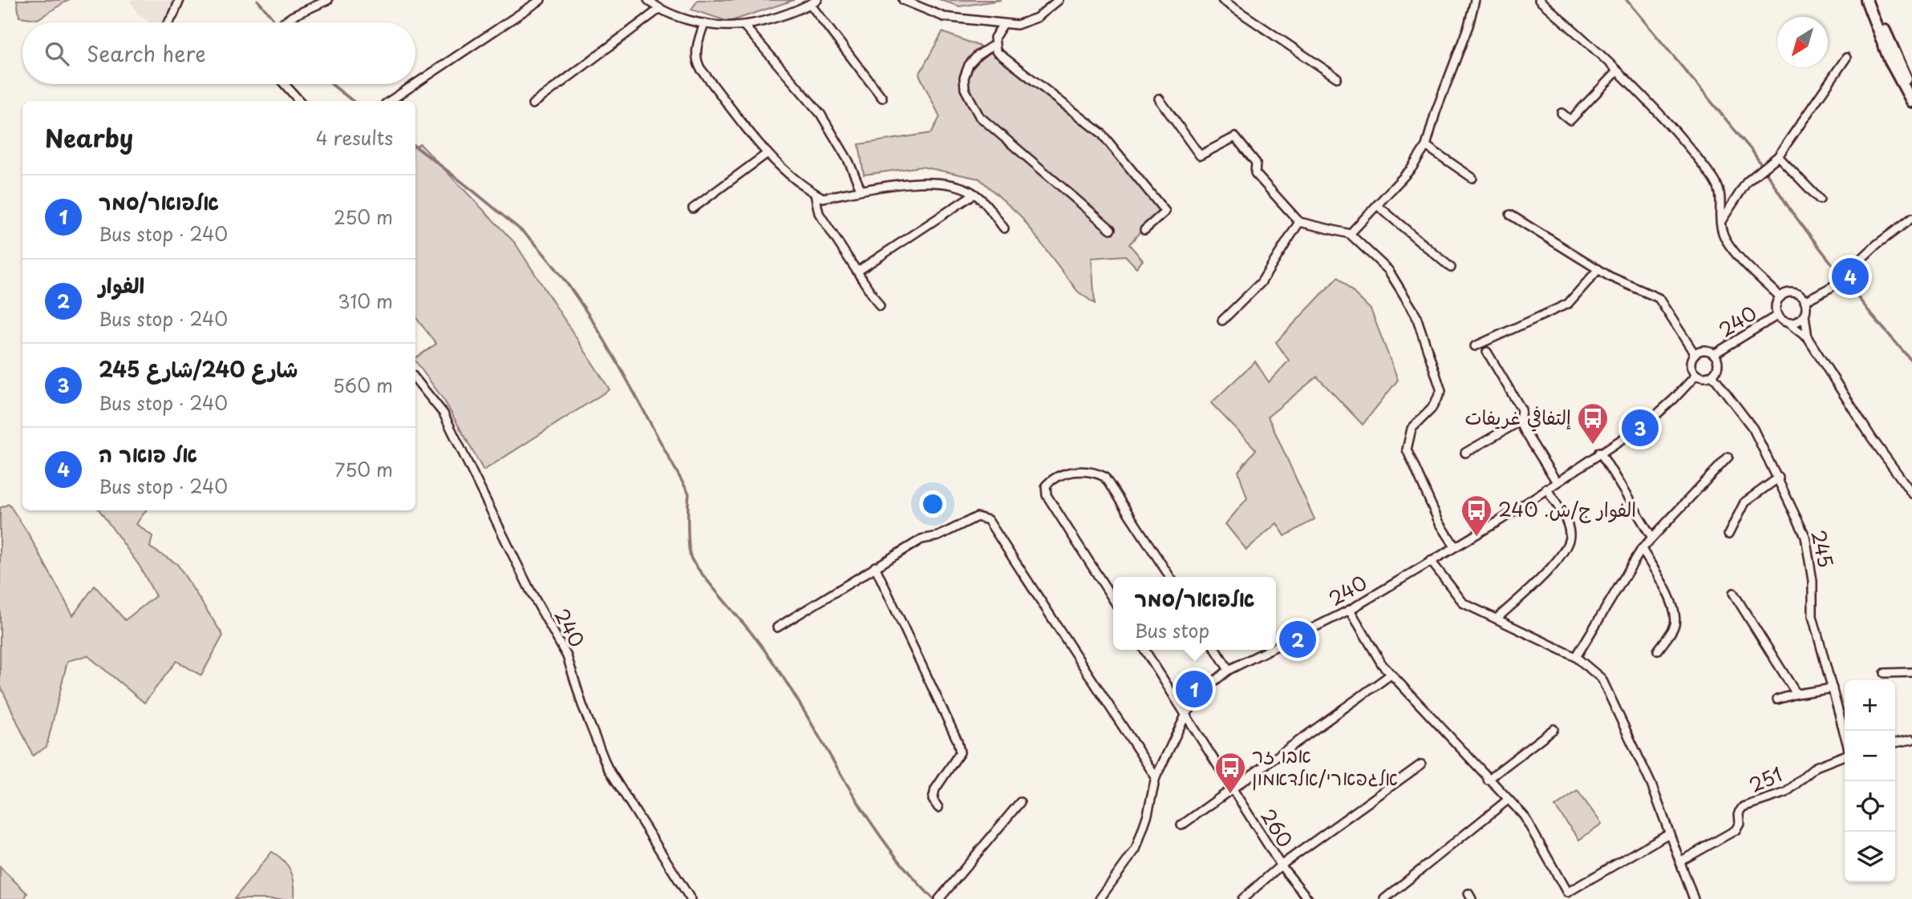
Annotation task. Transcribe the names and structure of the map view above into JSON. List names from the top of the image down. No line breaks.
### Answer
{"streets":{"street":["240","245","251","260"]},"crossings":[["240","245"],["240","260"]],"places":{"bus stop":["إلتفافي غريفات","الفوار ج/ش. 240","אבו זר אלגפארי/אלדאמון"]},"north":"bottom left","page":{"search":"Search here","heading":["Nearby","4 results"],"list":[{"mark":"1","name":"אלפואר/סמר","note":"Bus stop · 240","value":"250 m"},{"mark":"2","name":"الفوار","note":"Bus stop · 240","value":"310 m"},{"mark":"3","name":"شارع 240/شارع 245","note":"Bus stop · 240","value":"560 m"},{"mark":"4","name":"אל פואר ה","note":"Bus stop · 240","value":"750 m"}],"pins":["4","3","2","1"],"popup":["אלפואר/סמר","Bus stop"],"map_buttons":["+","−"]}}
